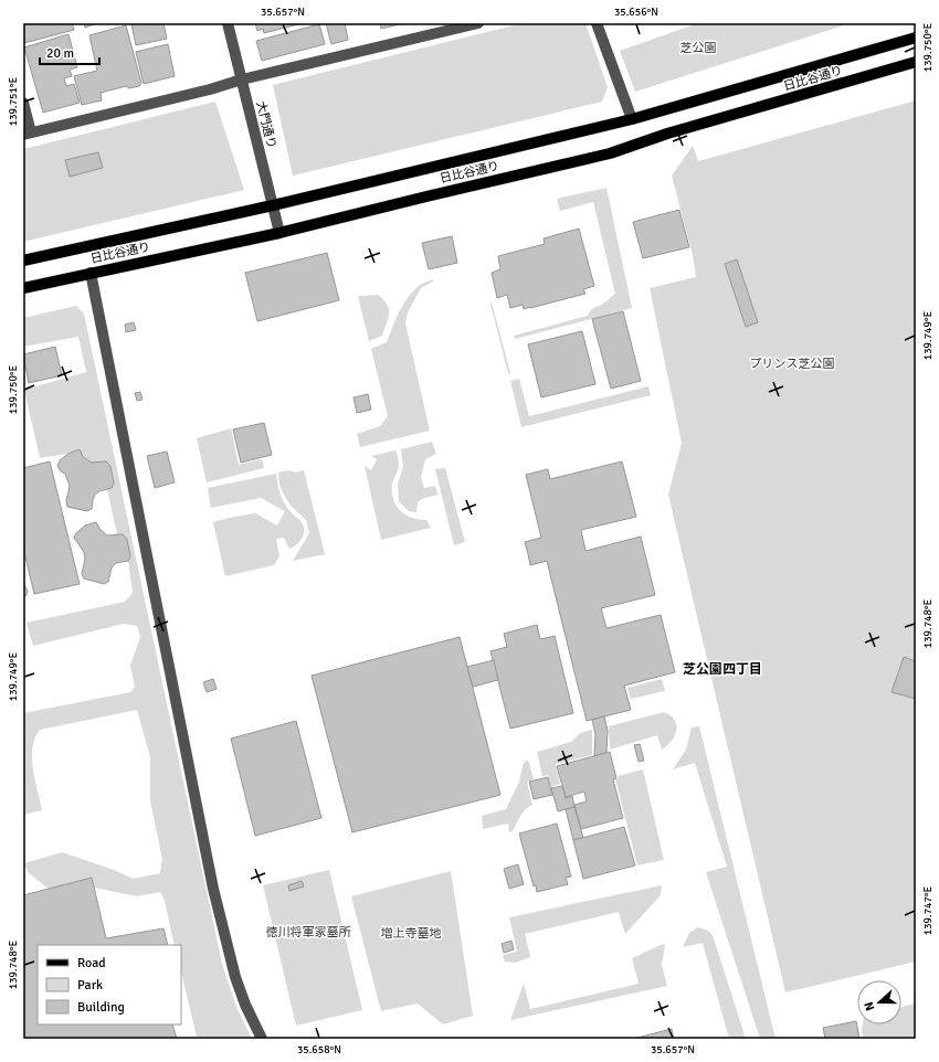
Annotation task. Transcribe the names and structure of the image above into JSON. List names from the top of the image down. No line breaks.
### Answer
{"streets":{"main road":["日比谷通り"],"street":["大門通り"]},"crossings":[["日比谷通り","大門通り"]],"districts":["芝公園四丁目"],"parks":["芝公園","プリンス芝公園","徳川将軍家墓所","増上寺墓地"],"legend":["Road","Park","Building"],"scale_bar":"20 m","north":"left","coordinates":["35.657°N","35.656°N","139.750°E","139.751°E","139.749°E","139.748°E","139.747°E","35.658°N"]}
